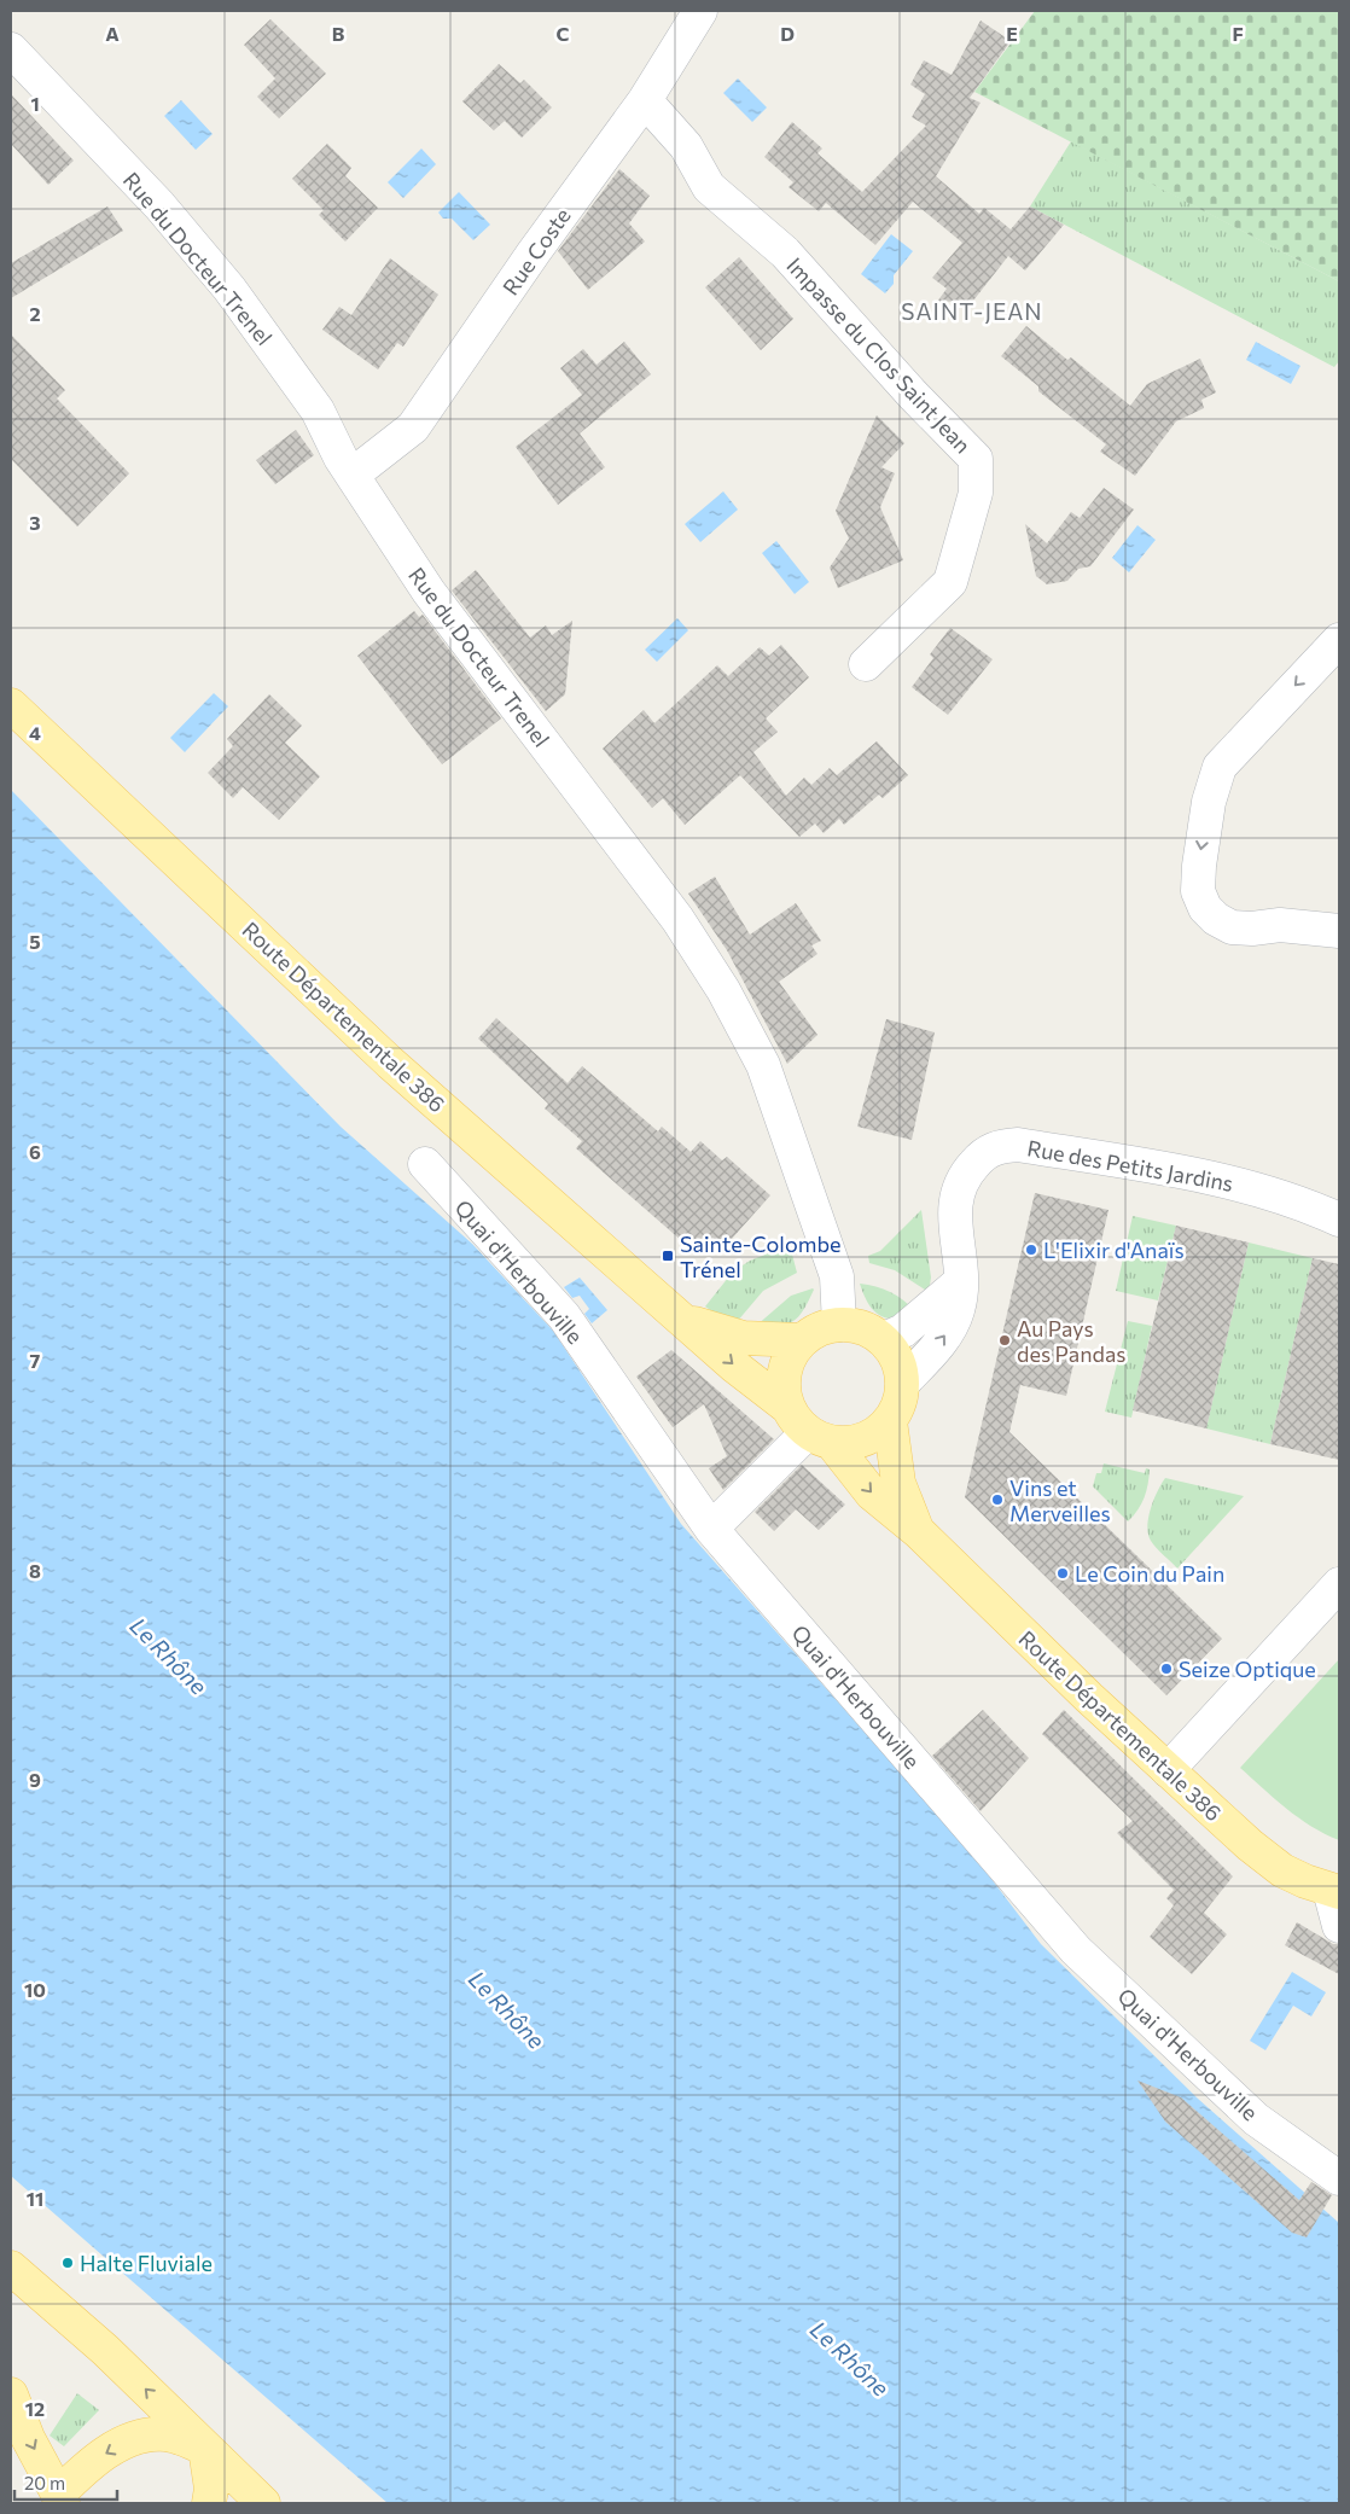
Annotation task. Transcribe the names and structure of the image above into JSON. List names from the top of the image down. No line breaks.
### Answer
{"streets":{"main road":["Route Départementale 386"],"street":["Rue Coste","Rue du Docteur Trenel","Impasse du Clos Saint Jean","Rue des Petits Jardins","Quai d'Herbouville"]},"crossings":[["Rue Coste","Rue du Docteur Trenel"],["Rue Coste","Impasse du Clos Saint Jean"],["Rue du Docteur Trenel","Route Départementale 386"],["Rue du Docteur Trenel","Rue des Petits Jardins"],["Route Départementale 386","Rue des Petits Jardins"]],"districts":["SAINT-JEAN"],"water":["Le Rhône"],"places":{"other":["L'Elixir d'Anaïs","Au Pays des Pandas","Vins et Merveilles","Le Coin du Pain","Seize Optique","Halte Fluviale"],"transit":["Sainte-Colombe Trénel"]},"scale_bar":"20 m","grid":{"columns":["A","B","C","D","E","F"],"rows":["1","2","3","4","5","6","7","8","9","10","11","12"]}}
